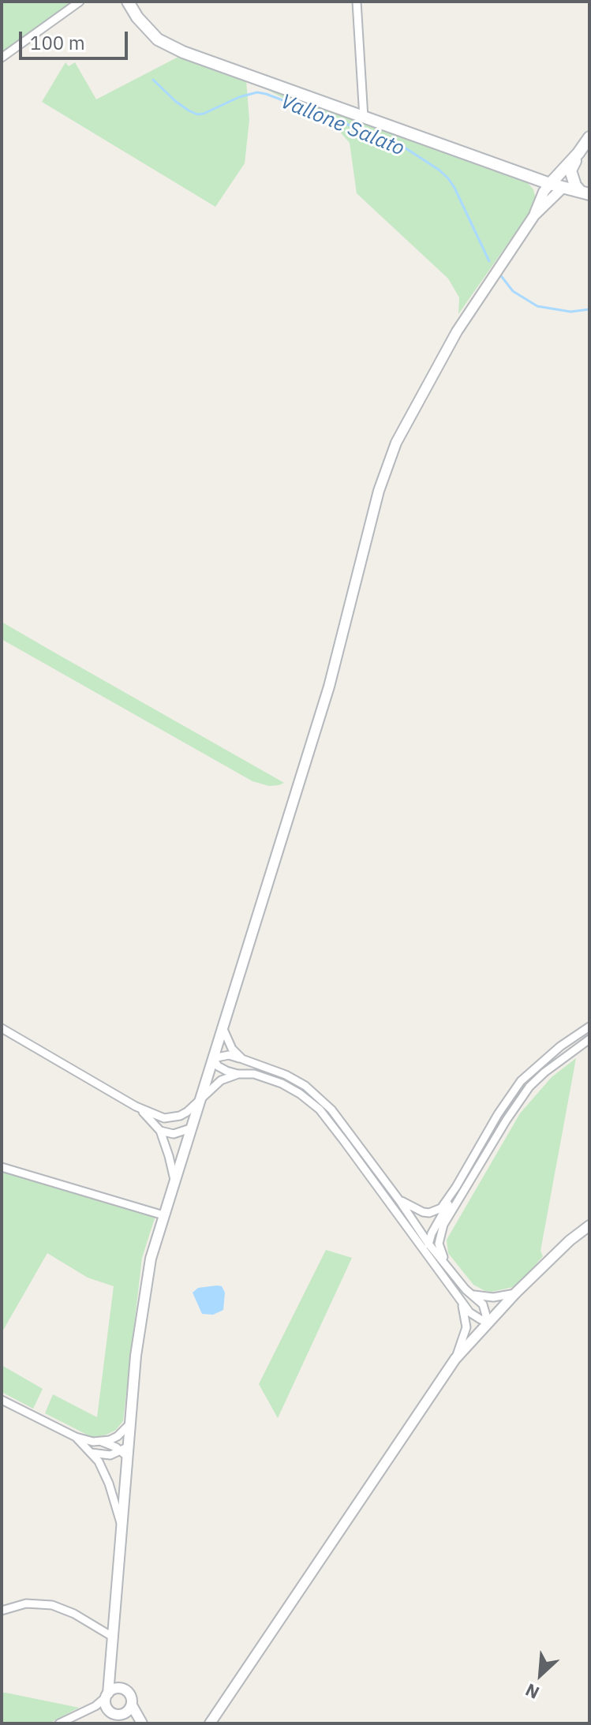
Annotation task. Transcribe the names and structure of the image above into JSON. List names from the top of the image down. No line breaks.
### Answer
{"water":["Vallone Salato"],"scale_bar":"100 m","north":"bottom left"}
